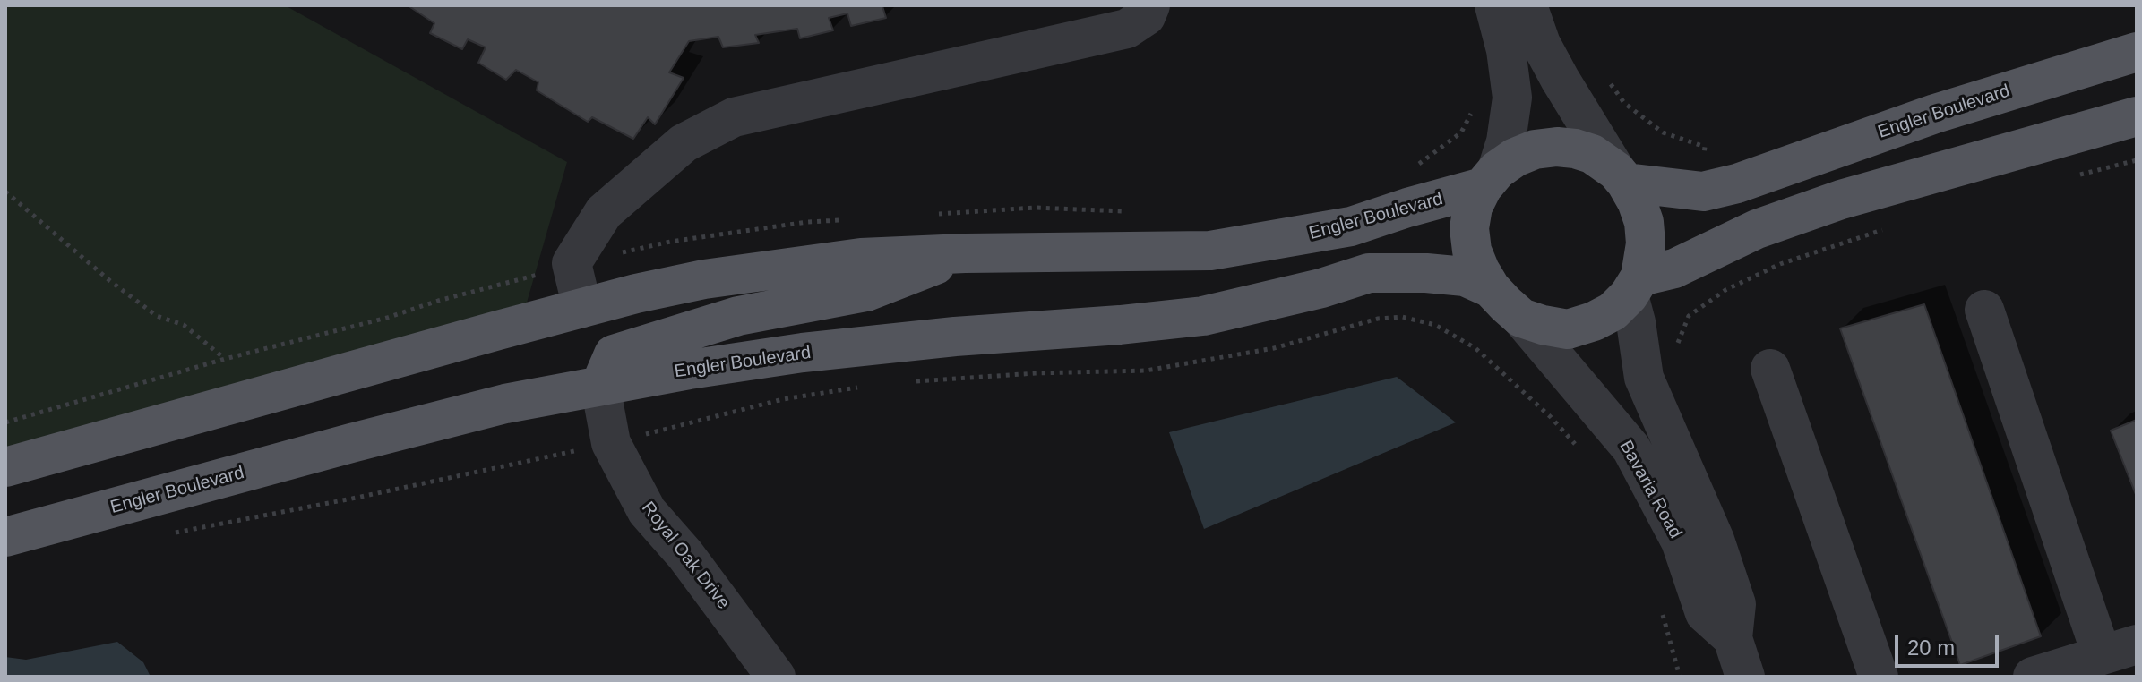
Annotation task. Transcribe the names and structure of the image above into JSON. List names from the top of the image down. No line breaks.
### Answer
{"streets":{"main road":["Engler Boulevard"],"street":["Bavaria Road","Royal Oak Drive"]},"crossings":[["Engler Boulevard","Bavaria Road"],["Engler Boulevard","Royal Oak Drive"]],"scale_bar":"20 m"}
